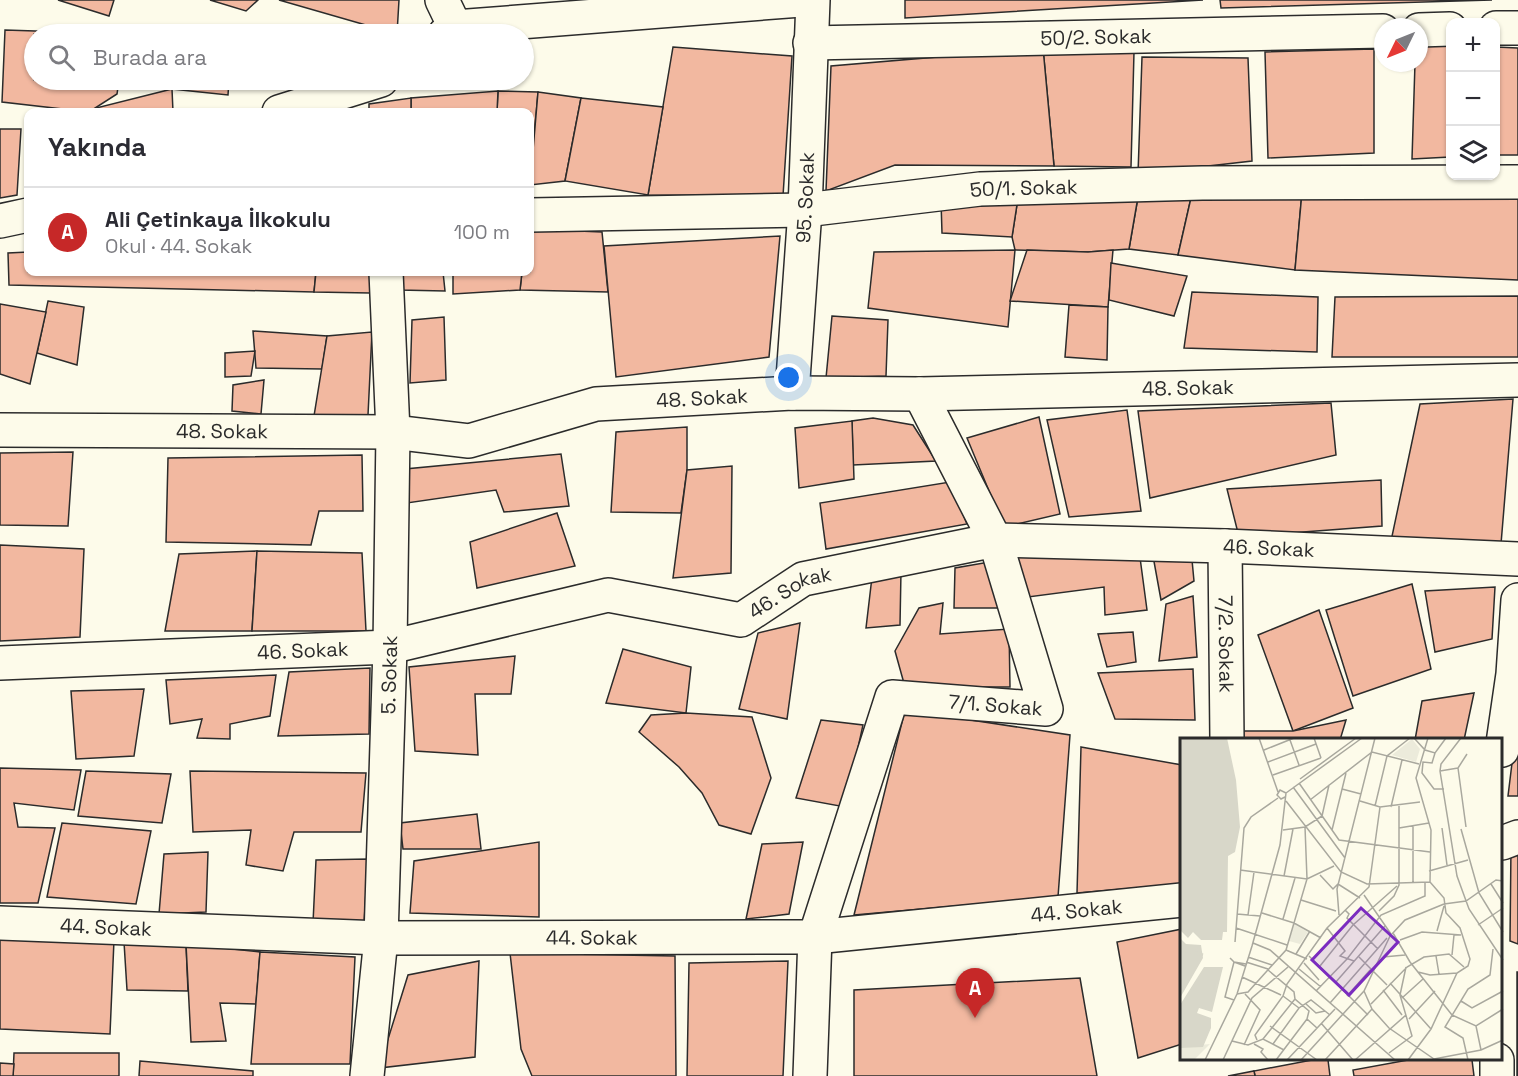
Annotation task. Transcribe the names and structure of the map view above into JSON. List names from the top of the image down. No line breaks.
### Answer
{"streets":{"street":["50/2. Sokak","50/1. Sokak","95. Sokak","48. Sokak","46. Sokak","7/2. Sokak","5. Sokak","7/1. Sokak","44. Sokak"]},"crossings":[["50/2. Sokak","95. Sokak"],["50/1. Sokak","95. Sokak"],["95. Sokak","48. Sokak"],["48. Sokak","5. Sokak"],["48. Sokak","7/1. Sokak"],["46. Sokak","7/2. Sokak"],["46. Sokak","5. Sokak"],["46. Sokak","7/1. Sokak"],["5. Sokak","44. Sokak"],["7/1. Sokak","44. Sokak"]],"north":"bottom left","page":{"map_buttons":["+","−"],"search":"Burada ara","heading":"Yakında","list":[{"mark":"A","name":"Ali Çetinkaya İlkokulu","note":"Okul · 44. Sokak","value":"100 m"}],"pins":"A"}}
